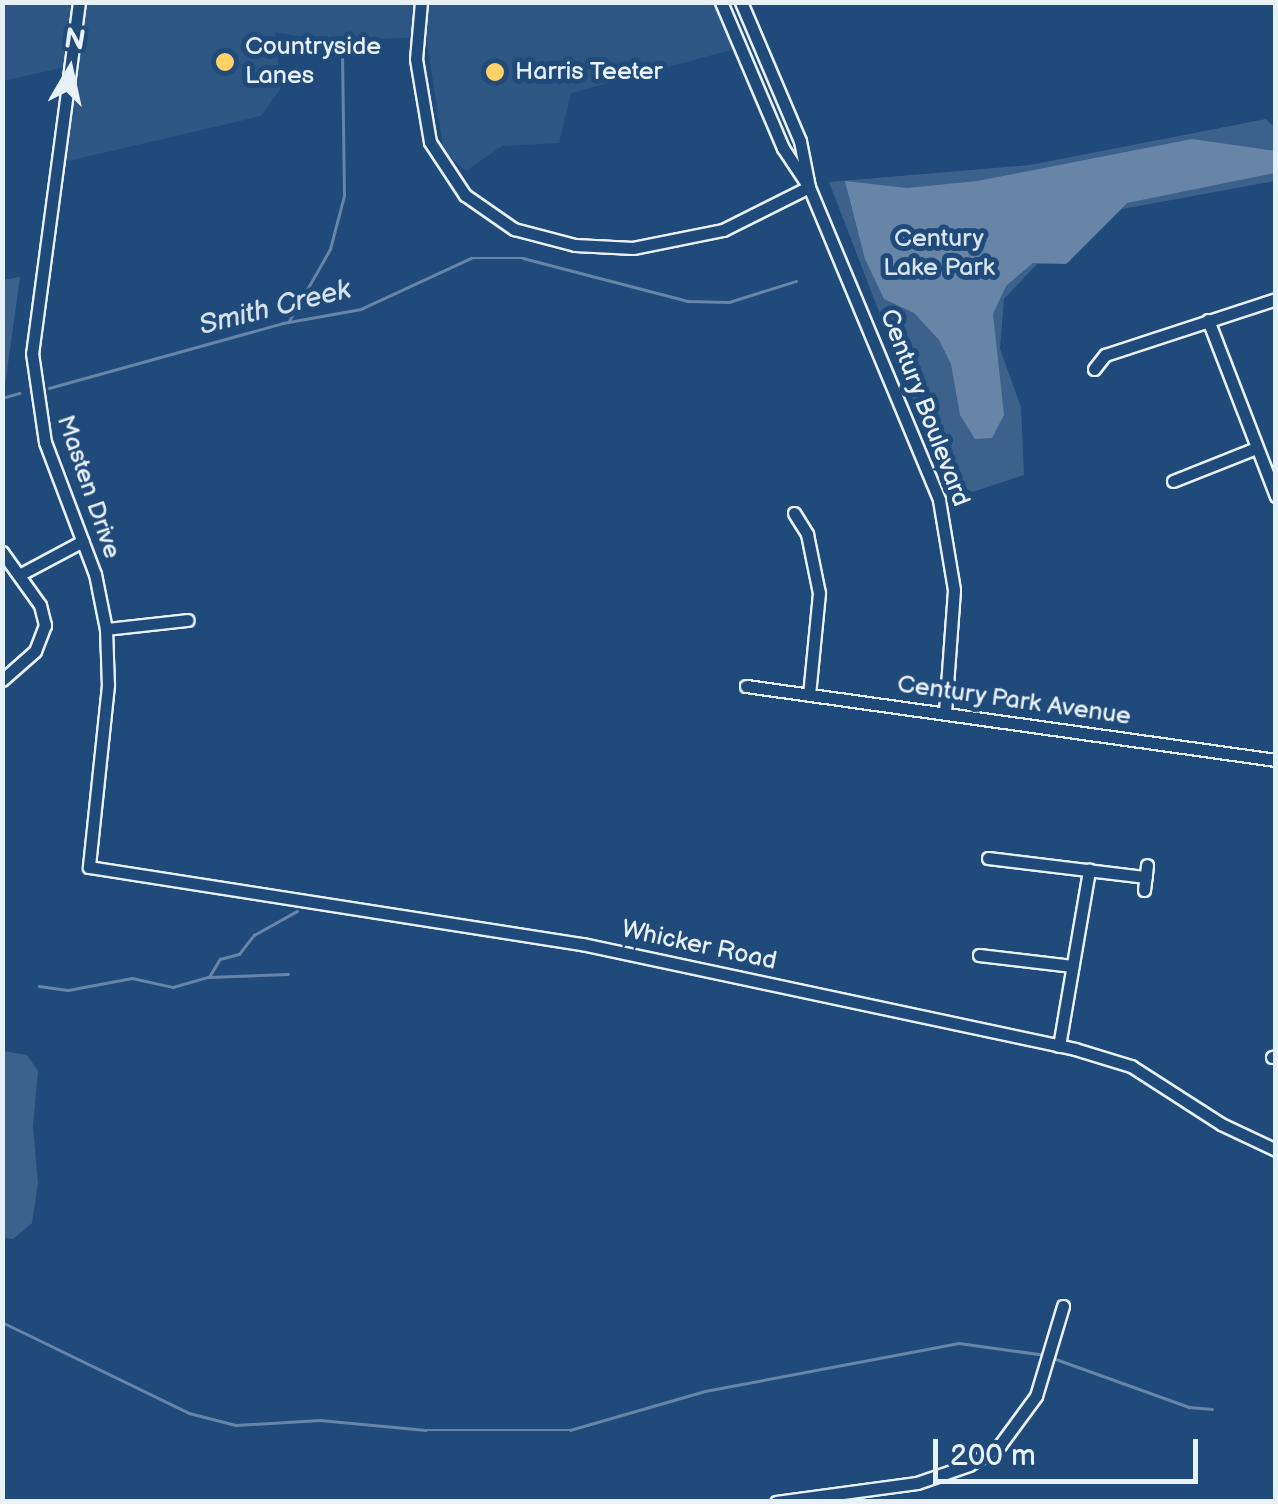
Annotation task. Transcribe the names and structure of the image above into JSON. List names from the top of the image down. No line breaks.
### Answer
{"streets":{"street":["Century Boulevard","Masten Drive","Century Park Avenue","Whicker Road"]},"crossings":[["Century Boulevard","Century Park Avenue"],["Masten Drive","Whicker Road"]],"water":["Smith Creek"],"parks":["Century Lake Park"],"places":["Countryside Lanes","Harris Teeter"],"scale_bar":"200 m","north":"top"}
